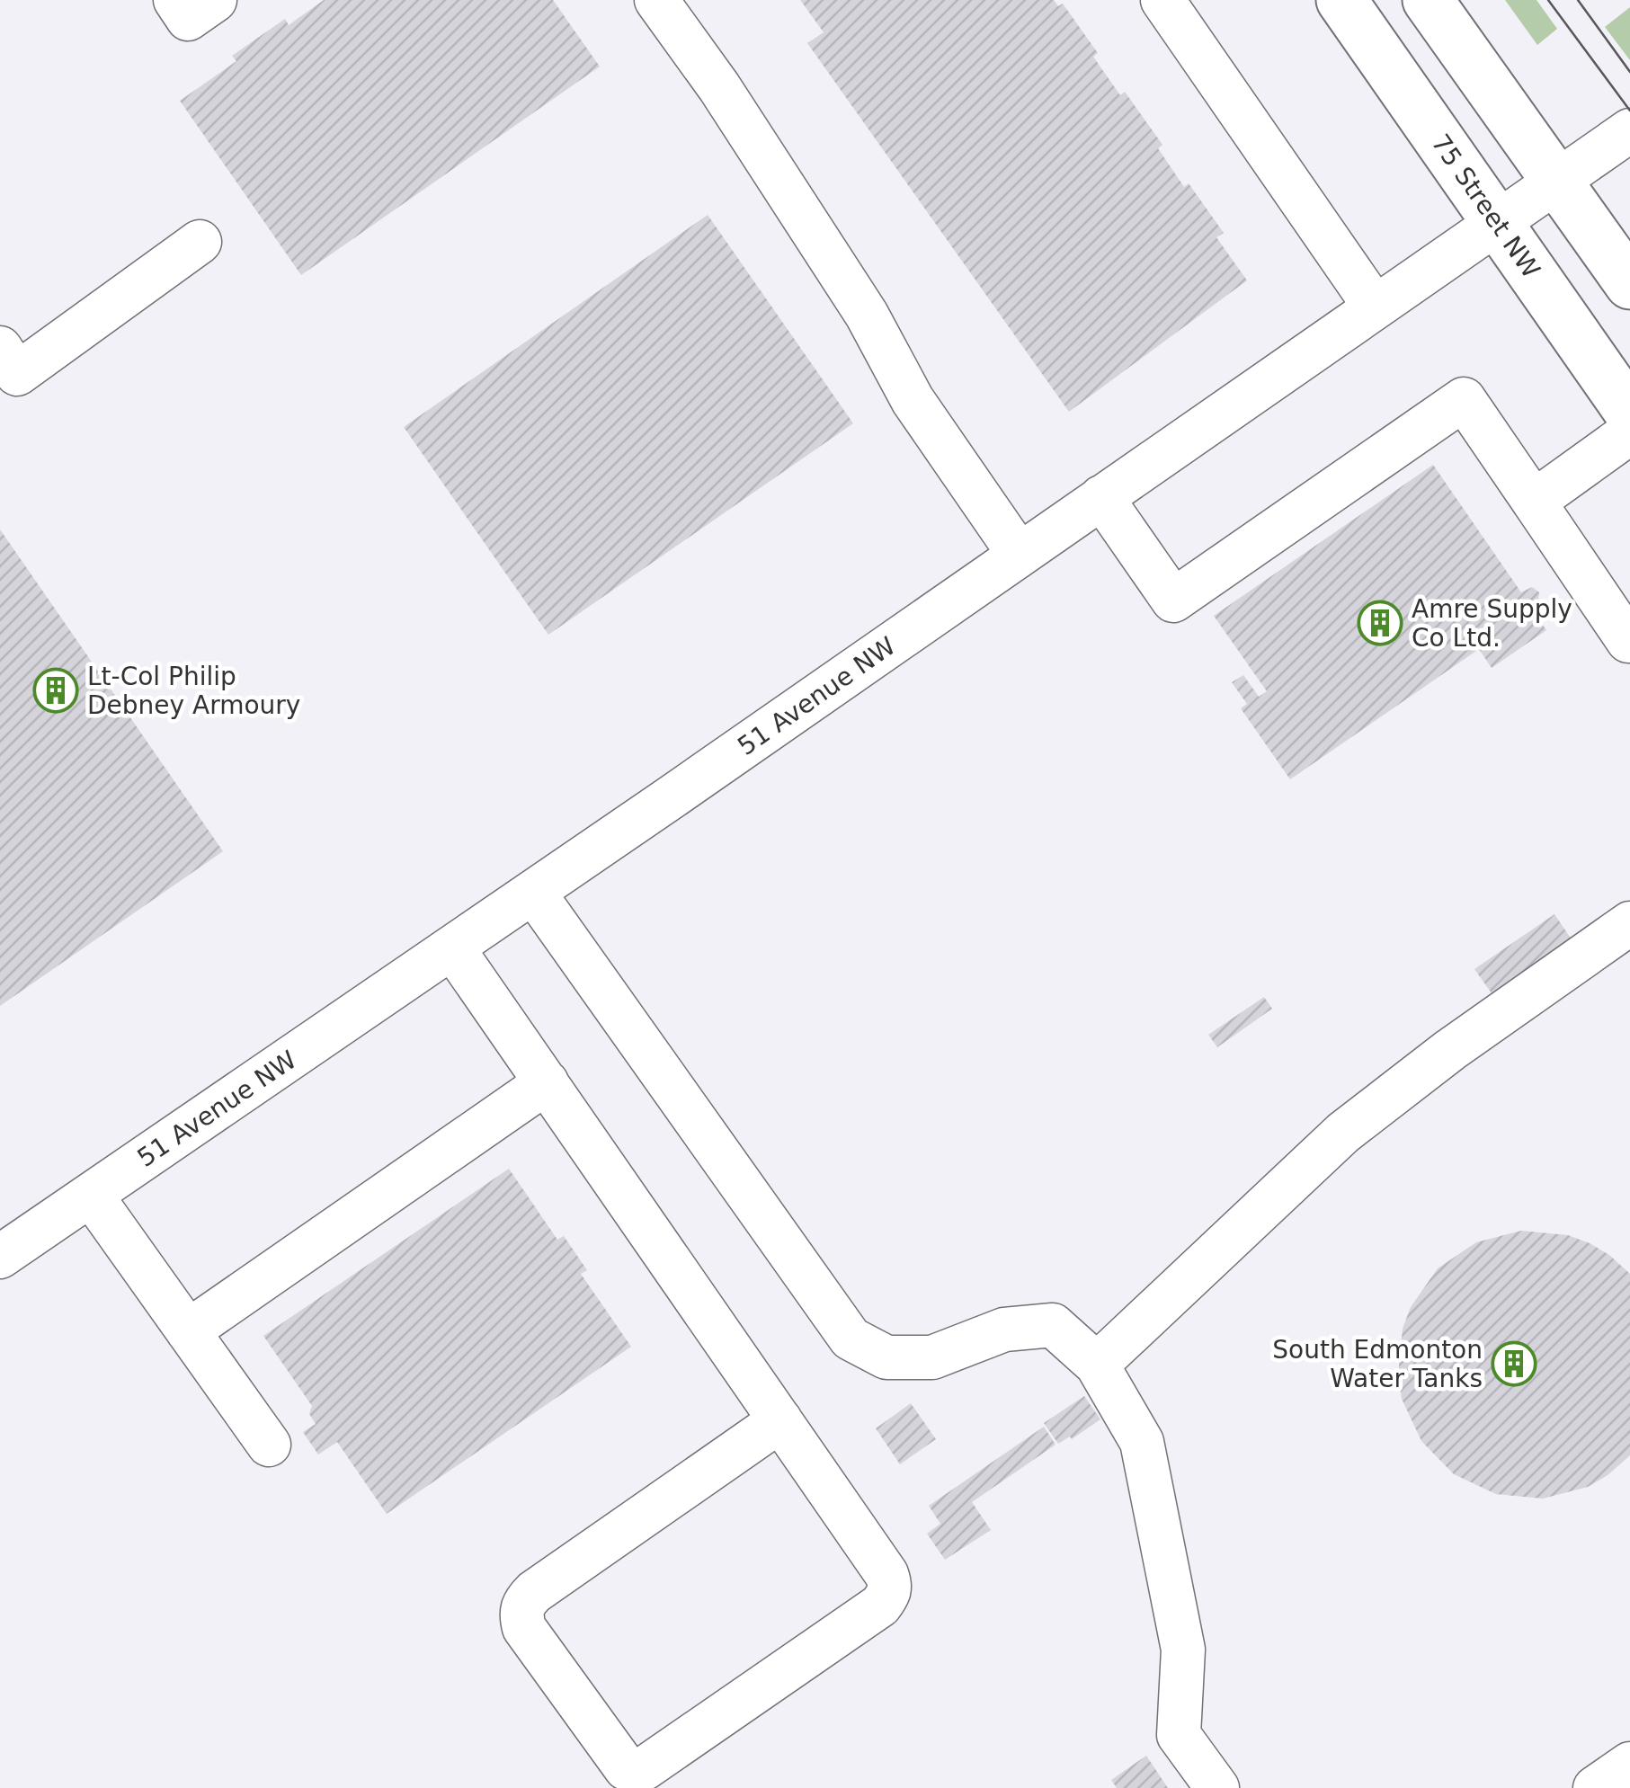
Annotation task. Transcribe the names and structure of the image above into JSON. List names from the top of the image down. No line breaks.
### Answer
{"streets":{"main road":["75 Street NW"],"street":["51 Avenue NW"]},"crossings":[["75 Street NW","51 Avenue NW"]],"places":{"building":["Amre Supply Co Ltd.","Lt-Col Philip Debney Armoury","South Edmonton Water Tanks"]}}
